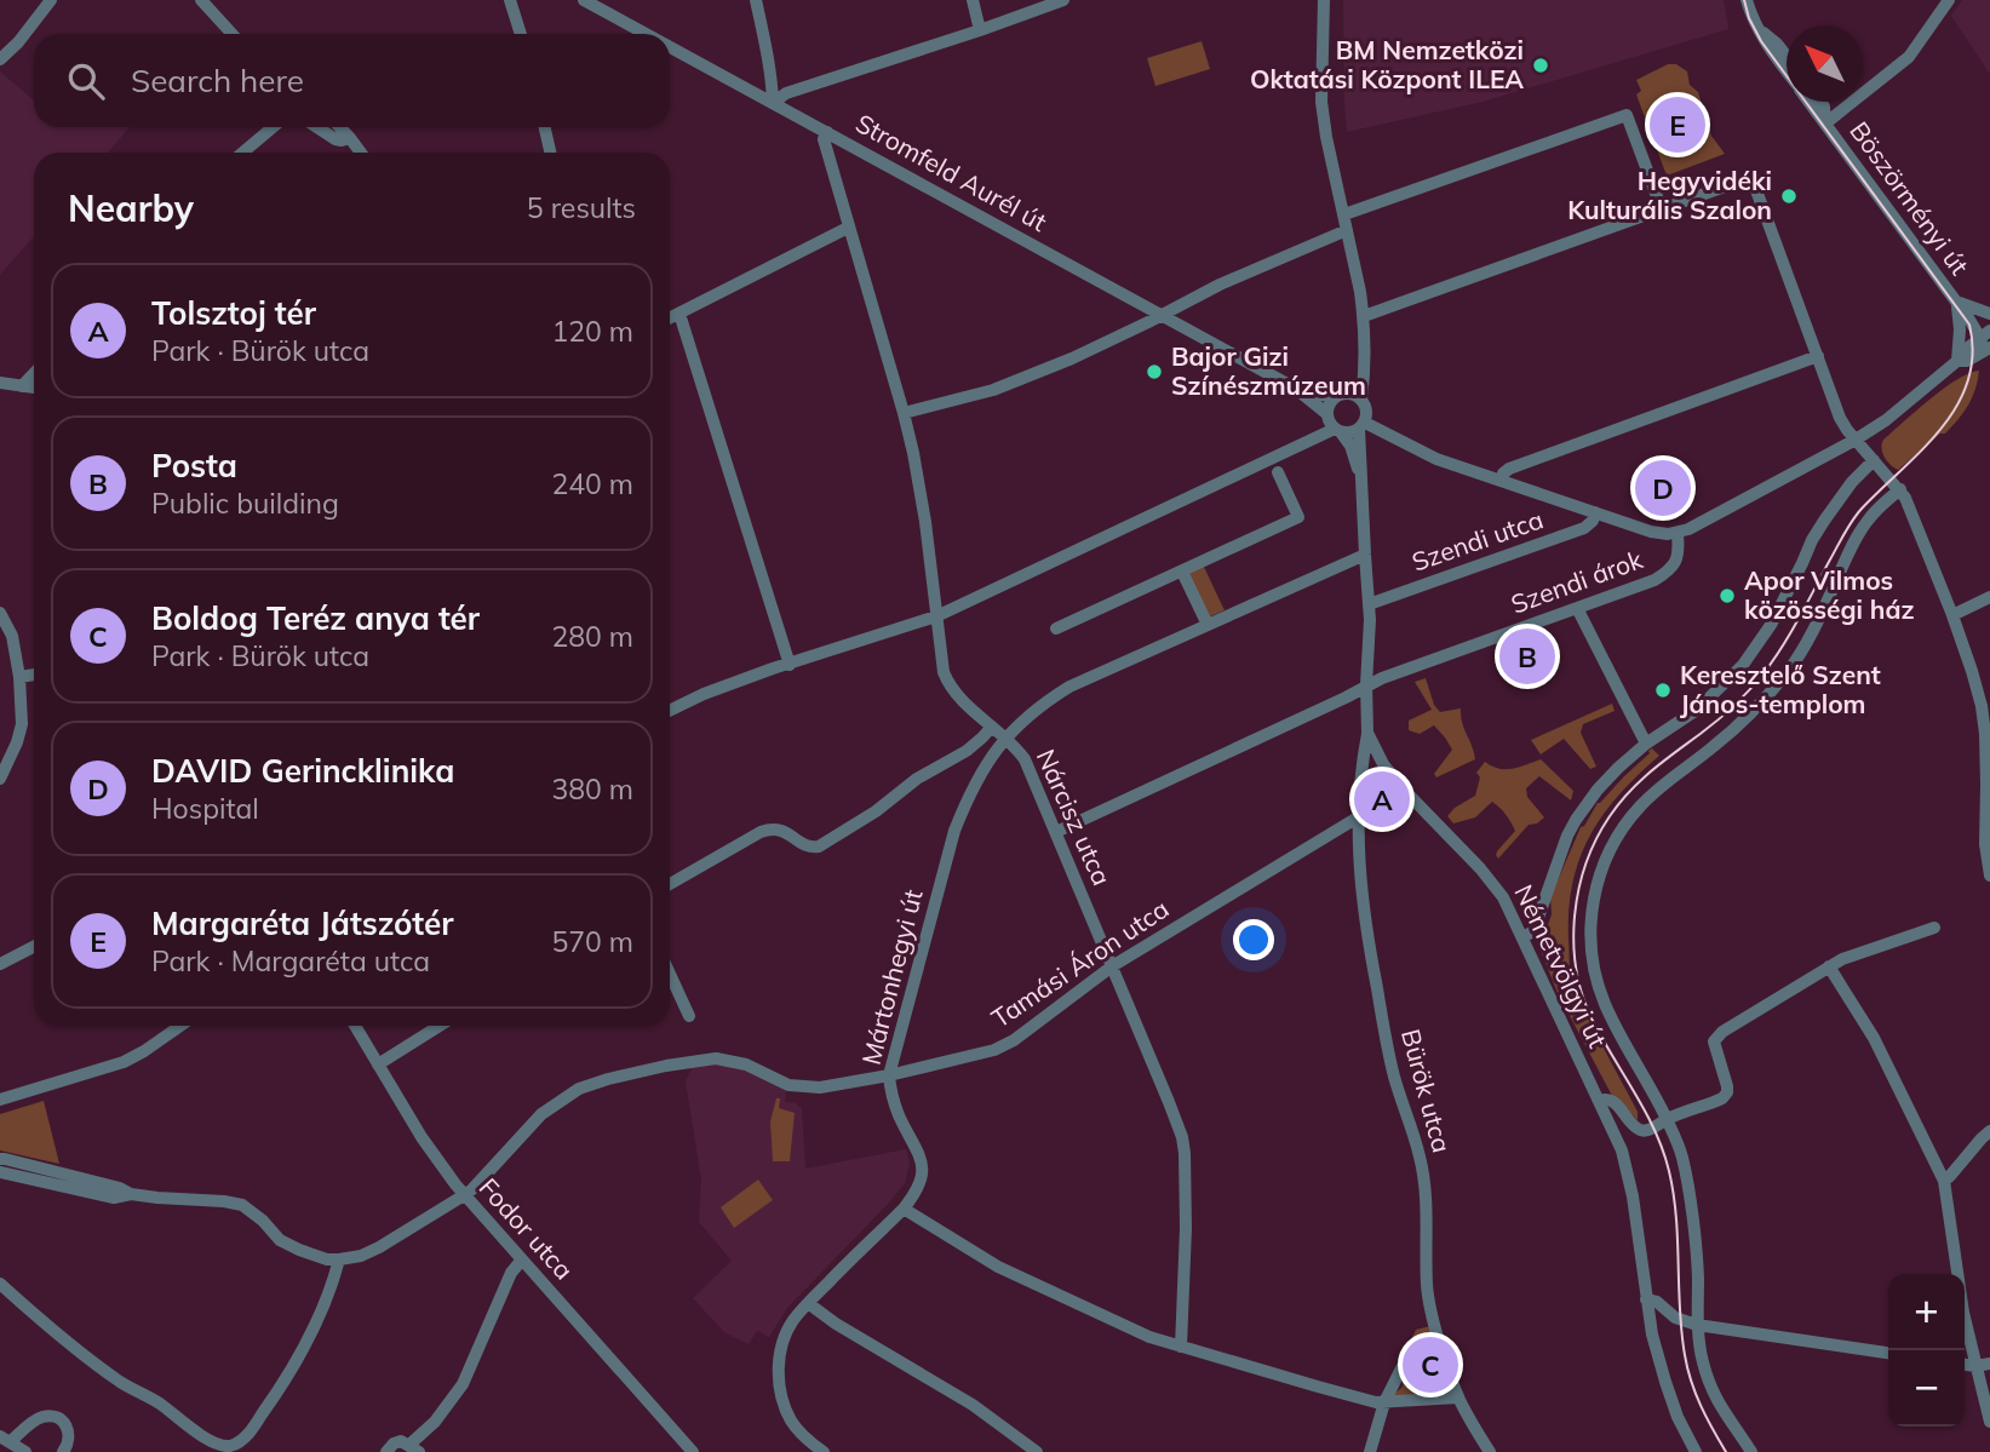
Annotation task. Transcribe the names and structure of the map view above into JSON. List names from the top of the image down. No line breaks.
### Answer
{"streets":{"street":["Stromfeld Aurél út","Böszörményi út","Szendi utca","Szendi árok","Nárcisz utca","Tamási Áron utca","Németvölgyi út","Mártonhegyi út","Bürök utca","Fodor utca"]},"crossings":[["Stromfeld Aurél út","Nárcisz utca"],["Stromfeld Aurél út","Németvölgyi út"],["Szendi utca","Németvölgyi út"],["Szendi árok","Nárcisz utca"],["Szendi árok","Németvölgyi út"],["Nárcisz utca","Tamási Áron utca"],["Nárcisz utca","Mártonhegyi út"],["Tamási Áron utca","Mártonhegyi út"],["Tamási Áron utca","Bürök utca"],["Tamási Áron utca","Fodor utca"],["Németvölgyi út","Mártonhegyi út"],["Németvölgyi út","Bürök utca"]],"places":["BM Nemzetközi Oktatási Központ ILEA","Hegyvidéki Kulturális Szalon","Bajor Gizi Színészmúzeum","Apor Vilmos közösségi ház","Keresztelő Szent János-templom"],"north":"top left","page":{"search":"Search here","pins":["E","D","B","A","C"],"heading":["Nearby","5 results"],"list":[{"mark":"A","name":"Tolsztoj tér","note":"Park · Bürök utca","value":"120 m"},{"mark":"B","name":"Posta","note":"Public building","value":"240 m"},{"mark":"C","name":"Boldog Teréz anya tér","note":"Park · Bürök utca","value":"280 m"},{"mark":"D","name":"DAVID Gerincklinika","note":"Hospital","value":"380 m"},{"mark":"E","name":"Margaréta Játszótér","note":"Park · Margaréta utca","value":"570 m"}],"map_buttons":["+","−"]}}
